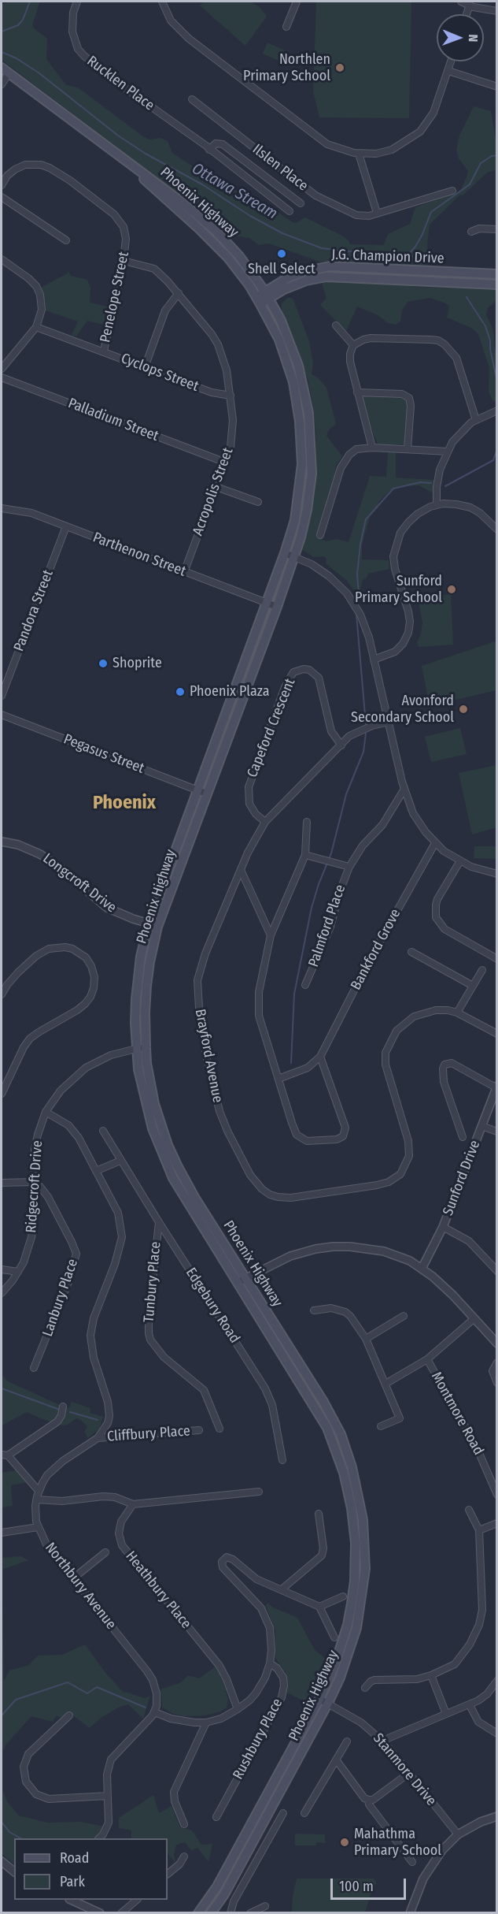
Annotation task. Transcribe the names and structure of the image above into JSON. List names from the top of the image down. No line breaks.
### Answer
{"streets":{"main road":["Phoenix Highway","J.G. Champion Drive"],"street":["Rucklen Place","Ilslen Place","Penelope Street","Cyclops Street","Palladium Street","Acropolis Street","Parthenon Street","Pandora Street","Capeford Crescent","Pegasus Street","Longcroft Drive","Palmford Place","Bankford Grove","Brayford Avenue","Sunford Drive","Ridgecroft Drive","Tunbury Place","Lanbury Place","Edgebury Road","Montmore Road","Cliffbury Place","Northbury Avenue","Heathbury Place","Rushbury Place","Stanmore Drive"]},"crossings":[["Phoenix Highway","J.G. Champion Drive"],["Phoenix Highway","Parthenon Street"],["Phoenix Highway","Pegasus Street"],["Phoenix Highway","Longcroft Drive"],["Phoenix Highway","Ridgecroft Drive"],["Phoenix Highway","Stanmore Drive"],["Penelope Street","Cyclops Street"],["Penelope Street","Acropolis Street"],["Cyclops Street","Acropolis Street"],["Palladium Street","Acropolis Street"],["Acropolis Street","Parthenon Street"],["Parthenon Street","Pandora Street"],["Capeford Crescent","Brayford Avenue"],["Ridgecroft Drive","Lanbury Place"],["Ridgecroft Drive","Northbury Avenue"],["Tunbury Place","Edgebury Road"],["Cliffbury Place","Northbury Avenue"]],"districts":["Phoenix"],"water":["Ottawa Stream"],"places":["Northlen Primary School","Shell Select","Sunford Primary School","Shoprite","Phoenix Plaza","Avonford Secondary School","Mahathma Primary School"],"legend":["Road","Park"],"scale_bar":"100 m","north":"right"}
